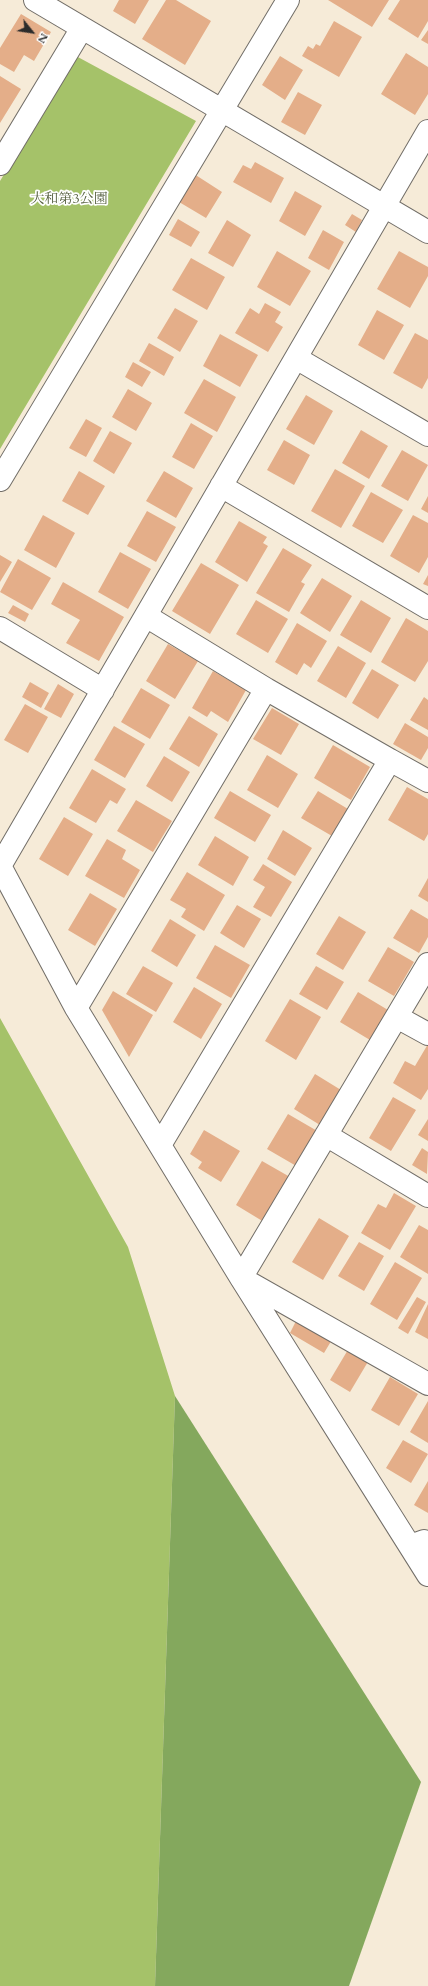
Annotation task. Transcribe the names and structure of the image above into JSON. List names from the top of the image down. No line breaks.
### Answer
{"parks":["大和第3公園"],"north":"bottom right"}
